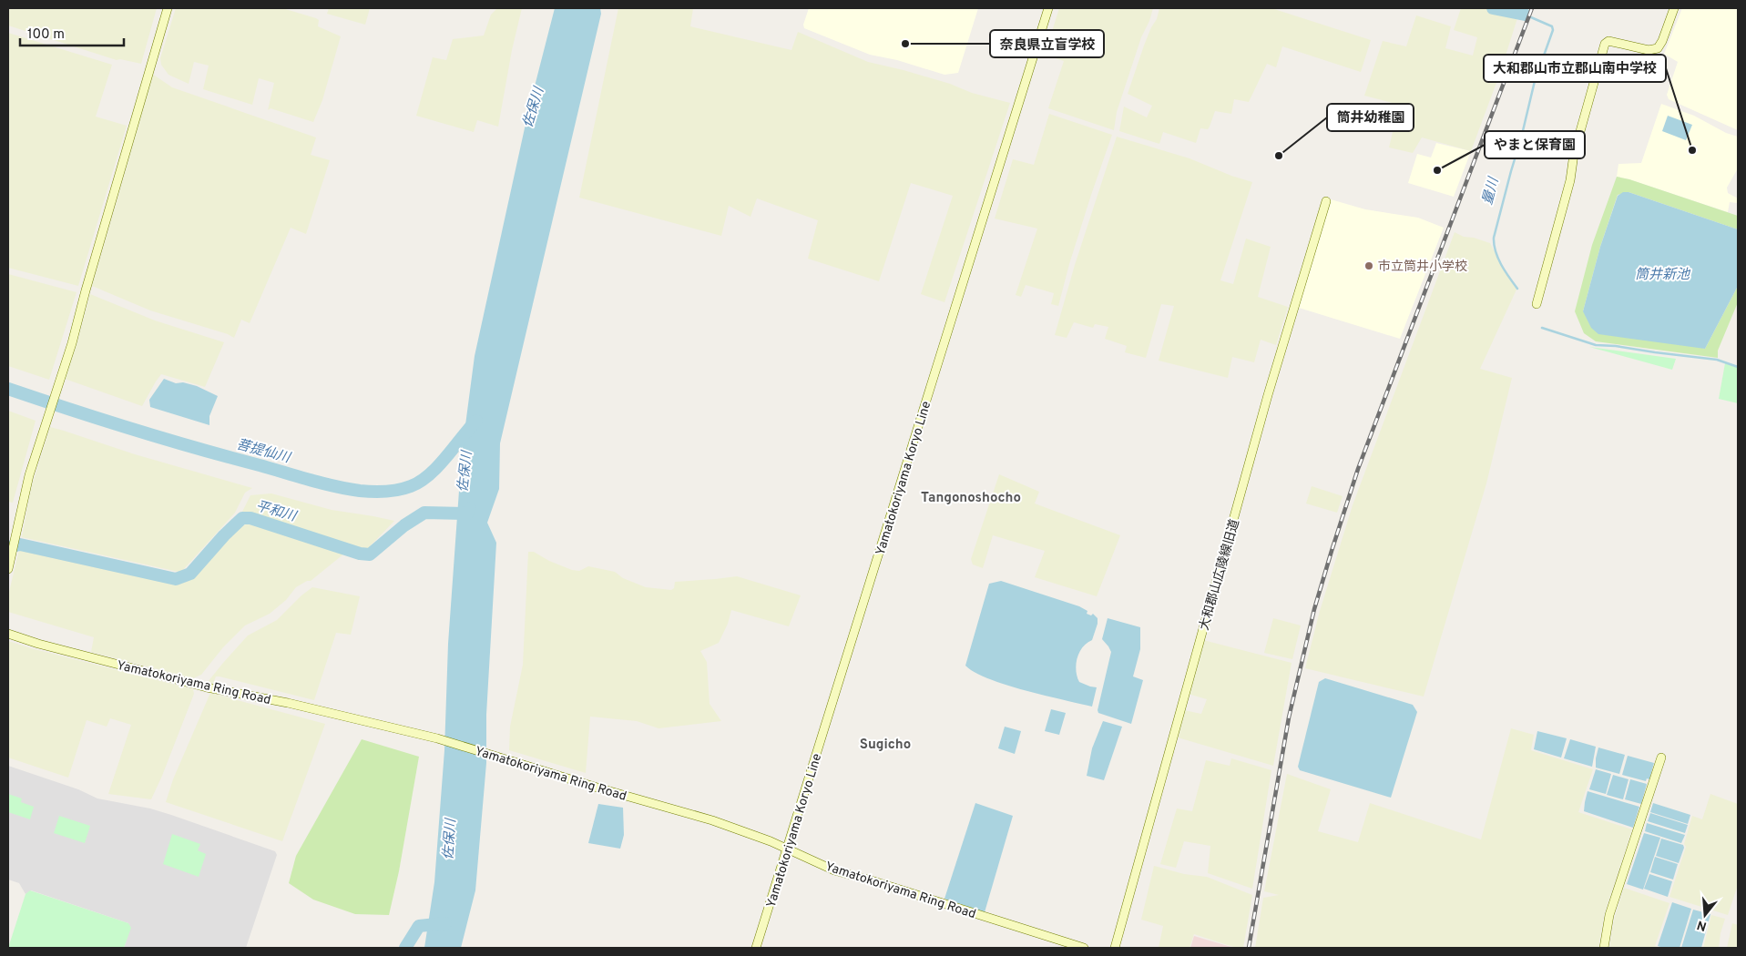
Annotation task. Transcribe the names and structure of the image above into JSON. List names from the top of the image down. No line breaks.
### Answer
{"streets":{"main road":["Yamatokoriyama Koryo Line","大和郡山広陵線旧道","Yamatokoriyama Ring Road"]},"crossings":[["Yamatokoriyama Koryo Line","Yamatokoriyama Ring Road"]],"districts":["Tangonoshocho","Sugicho"],"water":["佐保川","量川","筒井新池","菩提仙川","平和川"],"places":["奈良県立盲学校","大和郡山市立郡山南中学校","筒井幼稚園","やまと保育園","市立筒井小学校"],"scale_bar":"100 m","north":"bottom"}
